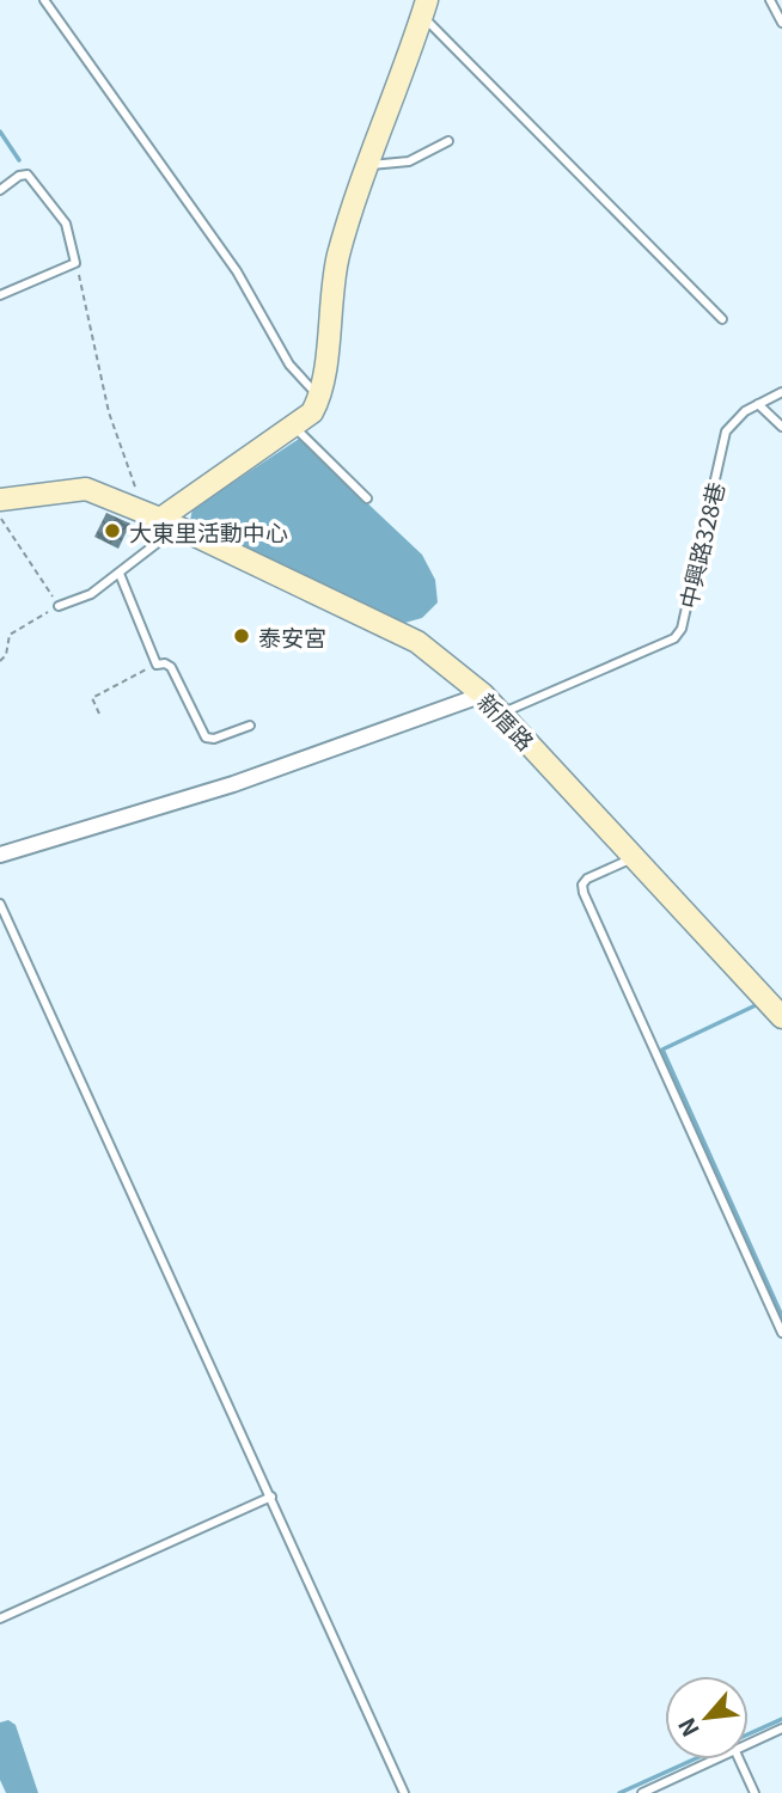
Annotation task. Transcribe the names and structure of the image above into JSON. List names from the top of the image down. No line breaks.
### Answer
{"streets":{"street":["新厝路"],"lane":["中興路328巷"]},"crossings":[["中興路328巷","新厝路"]],"places":["大東里活動中心","泰安宮"],"north":"bottom left"}
